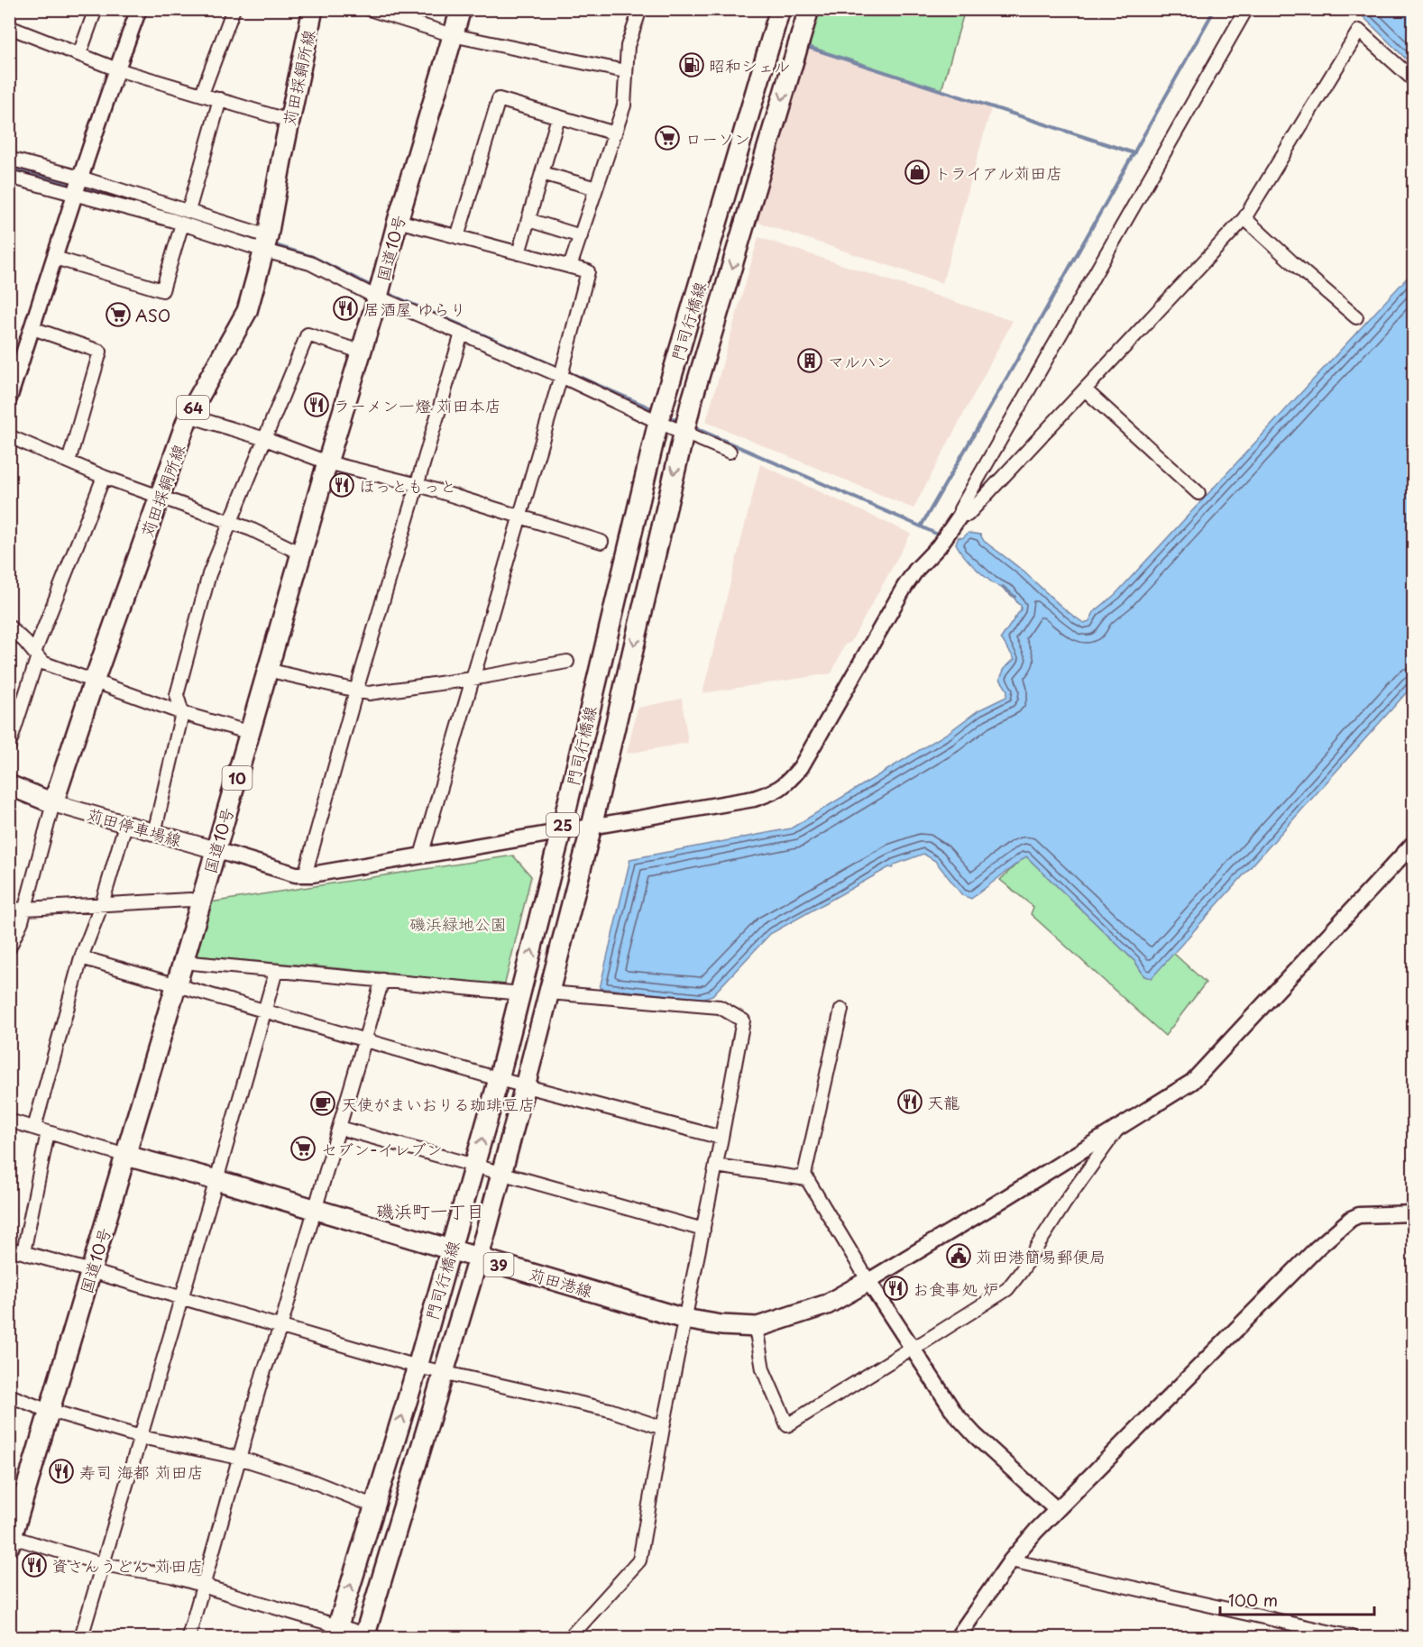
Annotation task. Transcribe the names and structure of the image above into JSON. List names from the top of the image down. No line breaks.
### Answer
{"streets":{"main road":["苅田採銅所線","国道10号","門司行橋線","64","10","25","苅田停車場線","39","苅田港線"]},"crossings":[["苅田採銅所線","苅田停車場線"],["国道10号","苅田停車場線"],["国道10号","苅田港線"],["門司行橋線","苅田港線"]],"districts":["磯浜町一丁目"],"parks":["磯浜緑地公園"],"places":{"fuel station":["昭和シェル"],"supermarket":["ローソン","ASO","セブン-イレブン"],"shop":["トライアル苅田店"],"restaurant":["居酒屋 ゆらり","ラーメン一燈 苅田本店","ほっともっと","天龍","お食事処 炉","寿司 海都 苅田店","資さんうどん 苅田店"],"building":["マルハン"],"cafe":["天使がまいおりる珈琲豆店"],"public building":["苅田港簡易郵便局"]},"scale_bar":"100 m"}
